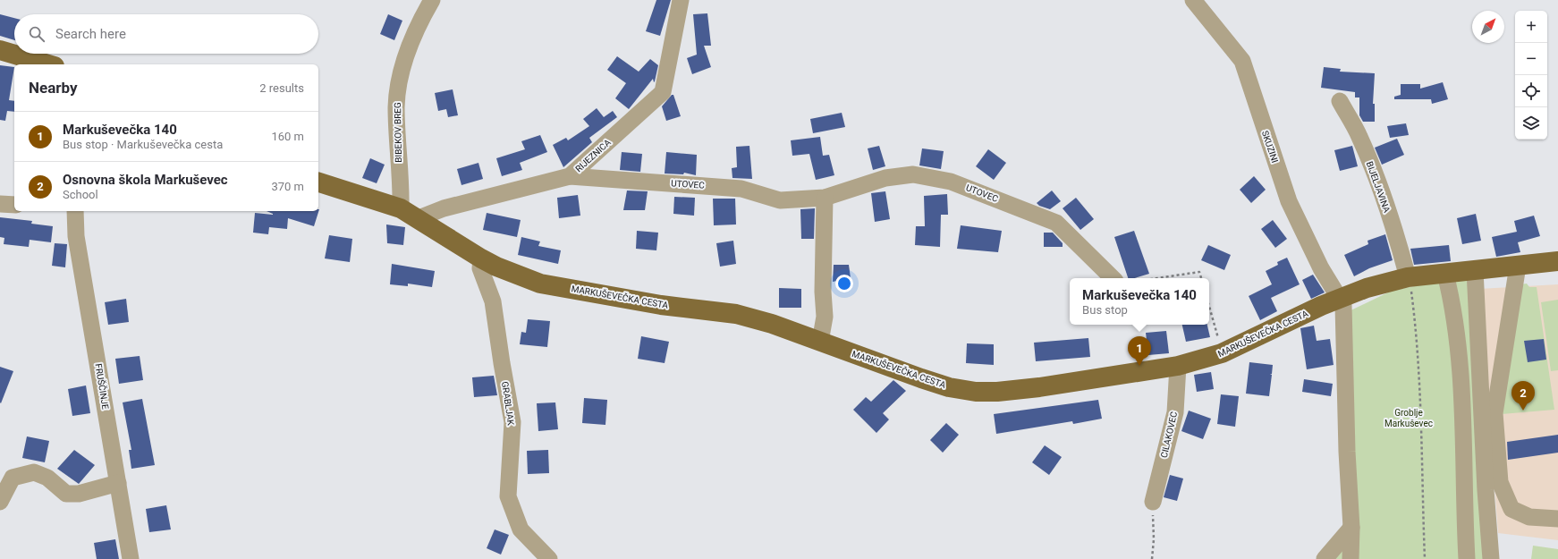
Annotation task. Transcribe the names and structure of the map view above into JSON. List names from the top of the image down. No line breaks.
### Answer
{"streets":{"main road":["MARKUŠEVEČKA CESTA"],"street":["BIBEKOV BREG","SKUZINI","RIJEZNICA","UTOVEC","BIJELJAVINA","FRUŠČINJE","GRABLJAK","CILAKOVEC"]},"crossings":[["BIBEKOV BREG","MARKUŠEVEČKA CESTA"],["SKUZINI","MARKUŠEVEČKA CESTA"],["RIJEZNICA","UTOVEC"],["RIJEZNICA","MARKUŠEVEČKA CESTA"],["BIJELJAVINA","MARKUŠEVEČKA CESTA"],["MARKUŠEVEČKA CESTA","GRABLJAK"],["MARKUŠEVEČKA CESTA","CILAKOVEC"]],"parks":["Groblje Markuševec"],"north":"top right","page":{"map_buttons":["+","−"],"search":"Search here","heading":["Nearby","2 results"],"list":[{"mark":"1","name":"Markuševečka 140","note":"Bus stop · Markuševečka cesta","value":"160 m"},{"mark":"2","name":"Osnovna škola Markuševec","note":"School","value":"370 m"}],"popup":["Markuševečka 140","Bus stop"],"pins":["1","2"]}}
